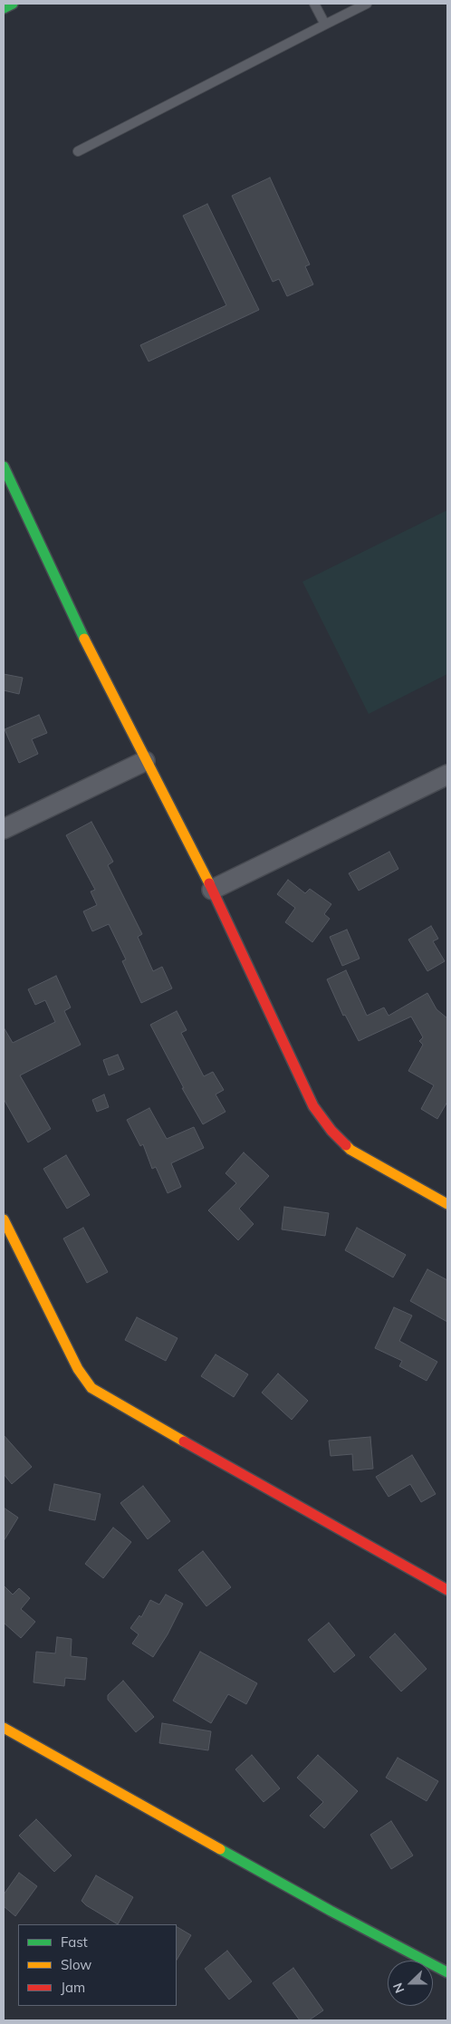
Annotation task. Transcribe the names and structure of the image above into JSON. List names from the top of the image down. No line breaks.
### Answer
{"legend":["Fast","Slow","Jam"],"north":"left"}
